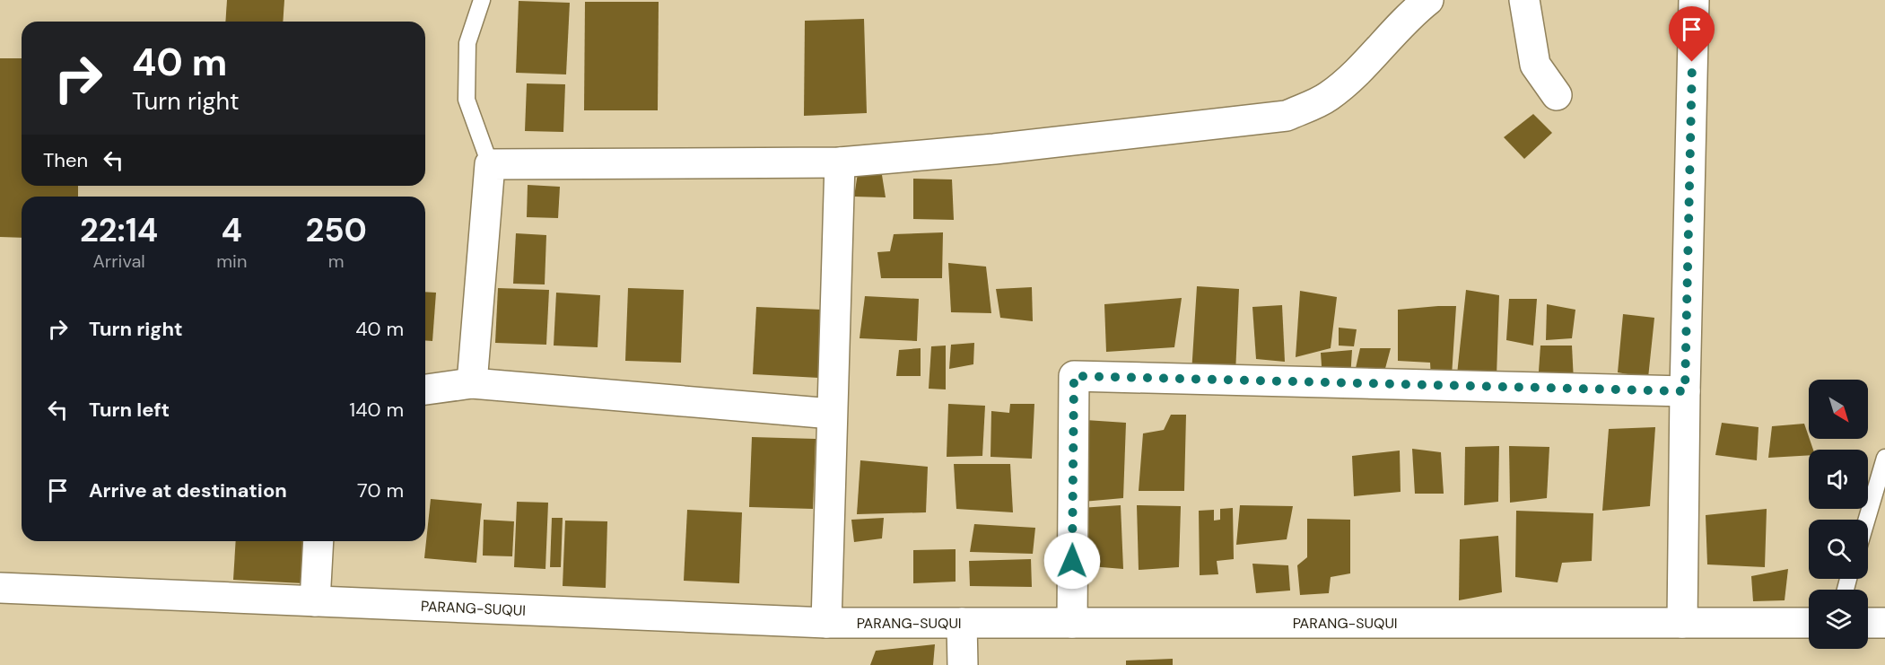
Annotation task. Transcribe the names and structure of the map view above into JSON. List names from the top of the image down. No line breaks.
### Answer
{"streets":{"street":["PARANG-SUQUI"]},"north":"bottom right","page":{"turn":["40 m","Turn right"],"then":"Then","eta":["22:14","Arrival","4","min","250","m"],"list":[{"name":"Turn right","value":"40 m"},{"name":"Turn left","value":"140 m"},{"name":"Arrive at destination","value":"70 m"}]}}
